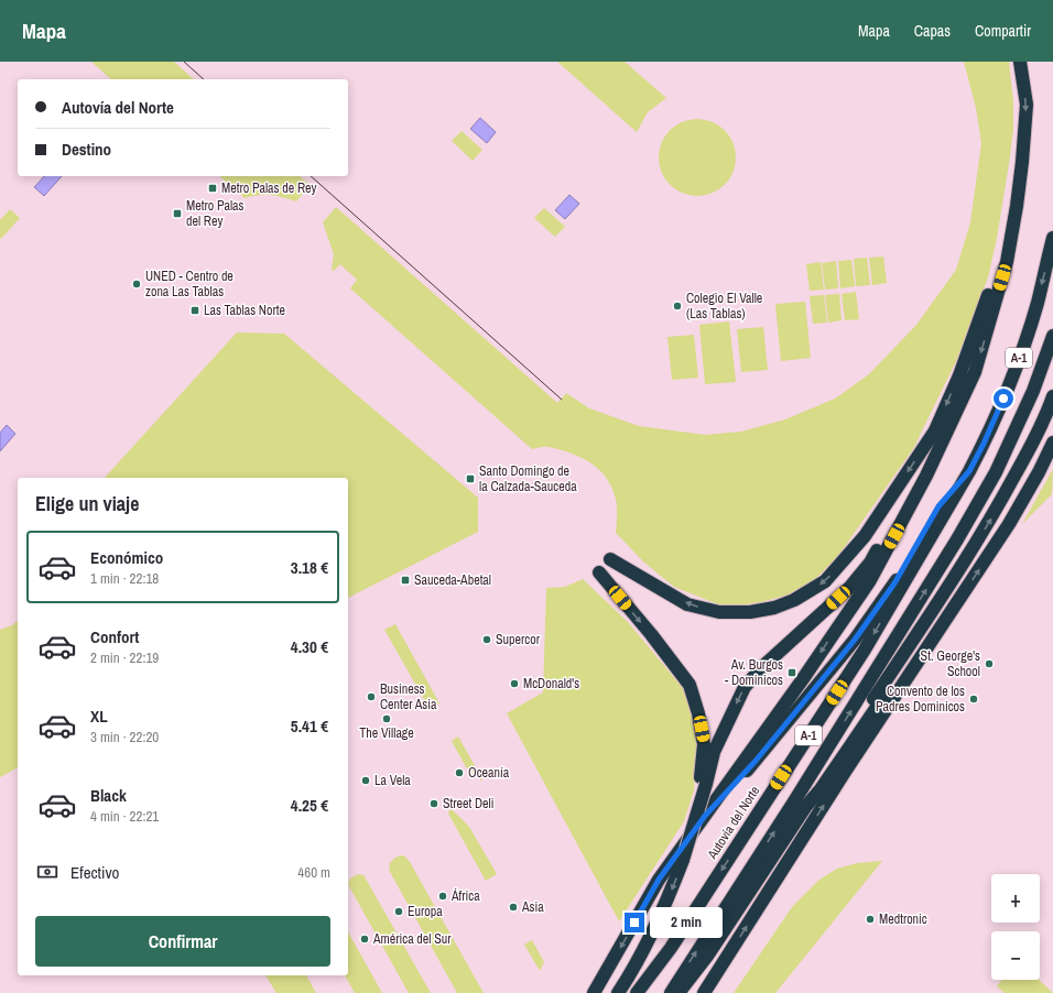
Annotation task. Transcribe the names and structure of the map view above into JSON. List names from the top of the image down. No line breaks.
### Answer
{"streets":{"highway":["A-1","Autovía del Norte"]},"places":{"transit":["Metro Palas de Rey","Metro Palas del Rey","Las Tablas Norte","Santo Domingo de la Calzada-Sauceda","Sauceda-Abetal","Av. Burgos - Dominicos"],"other":["UNED - Centro de zona Las Tablas","Colegio El Valle (Las Tablas)","Supercor","St. George's School","McDonald's","Business Center Asia","Convento de los Padres Dominicos","The Village","Oceanía","La Vela","Street Deli","África","Asia","Europa","Medtronic","América del Sur"]},"page":{"header":"Mapa","nav":["Mapa","Capas","Compartir"],"banner":["Autovía del Norte","Destino"],"heading":"Elige un viaje","list":[{"name":"Económico","note":"1 min · 22:18","value":"3.18 €"},{"name":"Confort","note":"2 min · 22:19","value":"4.30 €"},{"name":"XL","note":"3 min · 22:20","value":"5.41 €"},{"name":"Black","note":"4 min · 22:21","value":"4.25 €"}],"pay":["Efectivo","460 m"],"map_buttons":["+","−"],"bubble":"2 min","buttons":"Confirmar"}}
